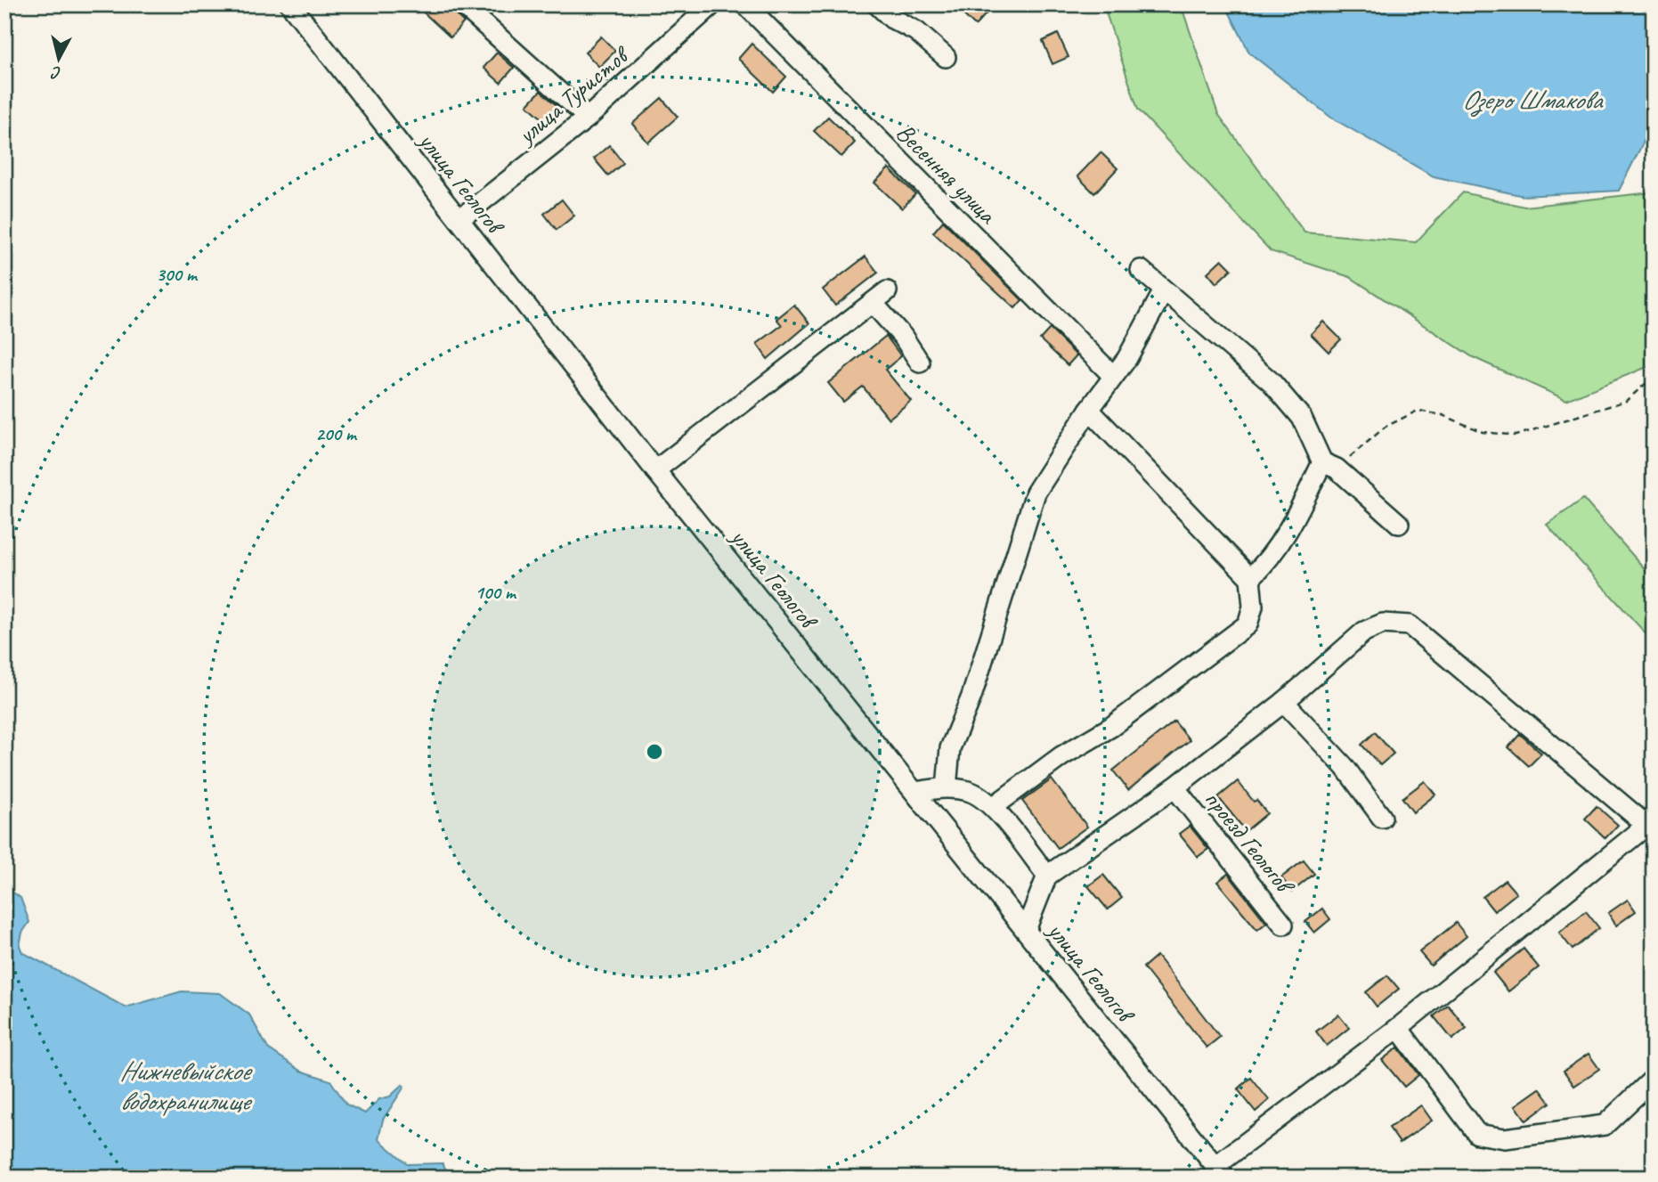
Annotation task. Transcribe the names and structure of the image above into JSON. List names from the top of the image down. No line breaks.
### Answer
{"streets":{"street":["улица Туристов","Весенняя улица","улица Геологов","проезд Геологов"]},"crossings":[["улица Туристов","улица Геологов"]],"water":["Озеро Шмакова","Нижневыйское водохранилище"],"north":"bottom","rings":["300 m","200 m","100 m"]}
